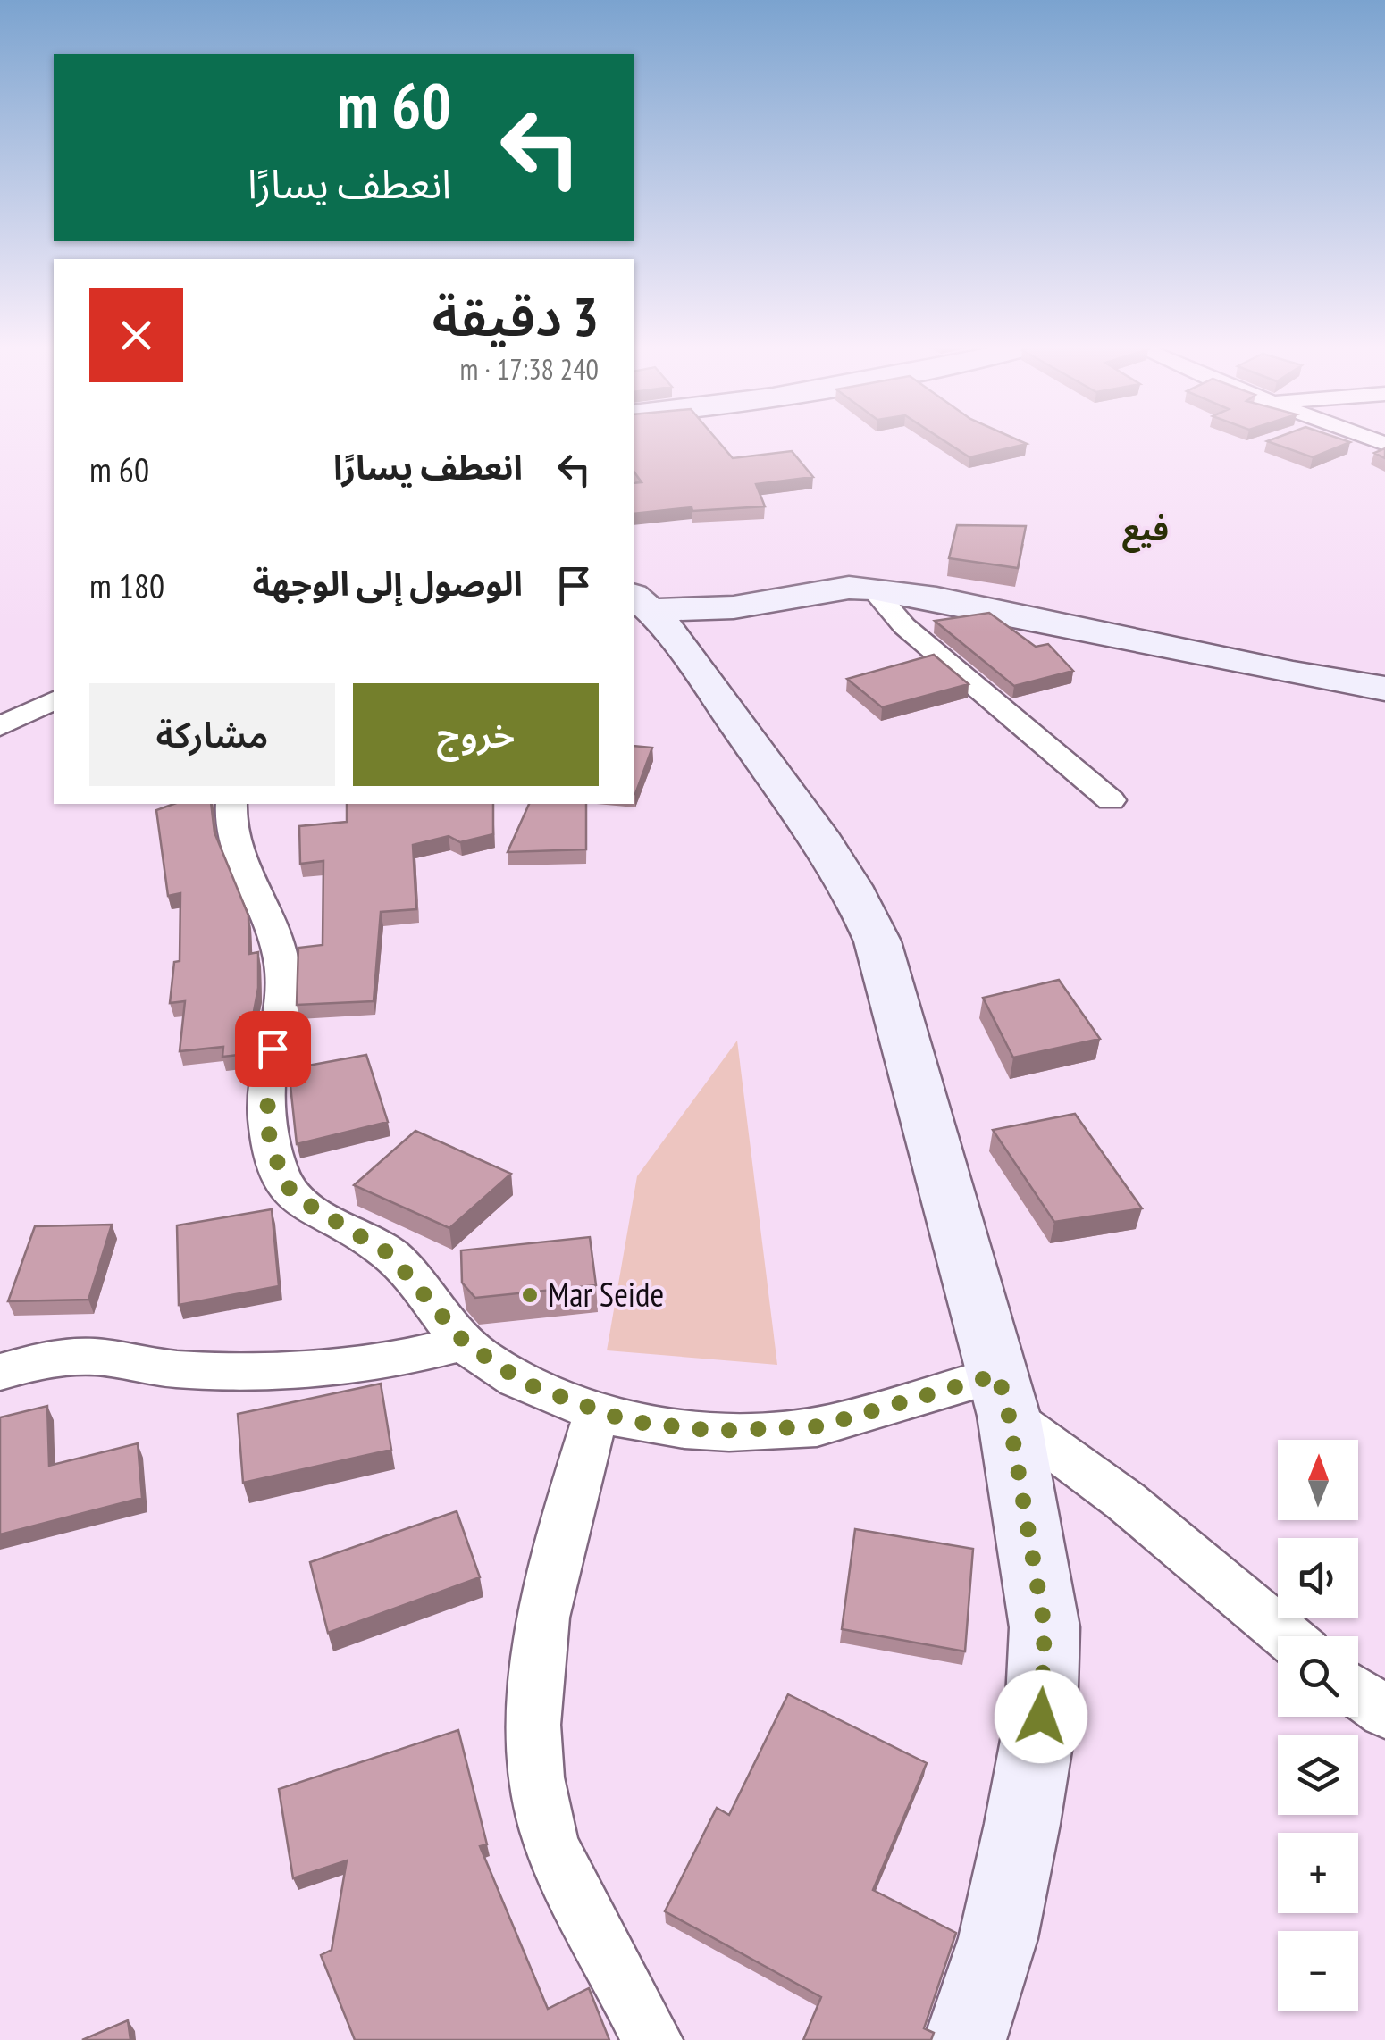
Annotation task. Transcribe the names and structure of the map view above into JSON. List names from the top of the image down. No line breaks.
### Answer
{"districts":["فيع"],"places":["Mar Seide"],"north":"top","page":{"turn":["60 m","انعطف يسارًا"],"heading":["3 دقيقة","240 m · 17:38"],"list":[{"name":"انعطف يسارًا","value":"60 m"},{"name":"الوصول إلى الوجهة","value":"180 m"}],"buttons":["خروج","مشاركة"],"map_buttons":["+","−"]}}
